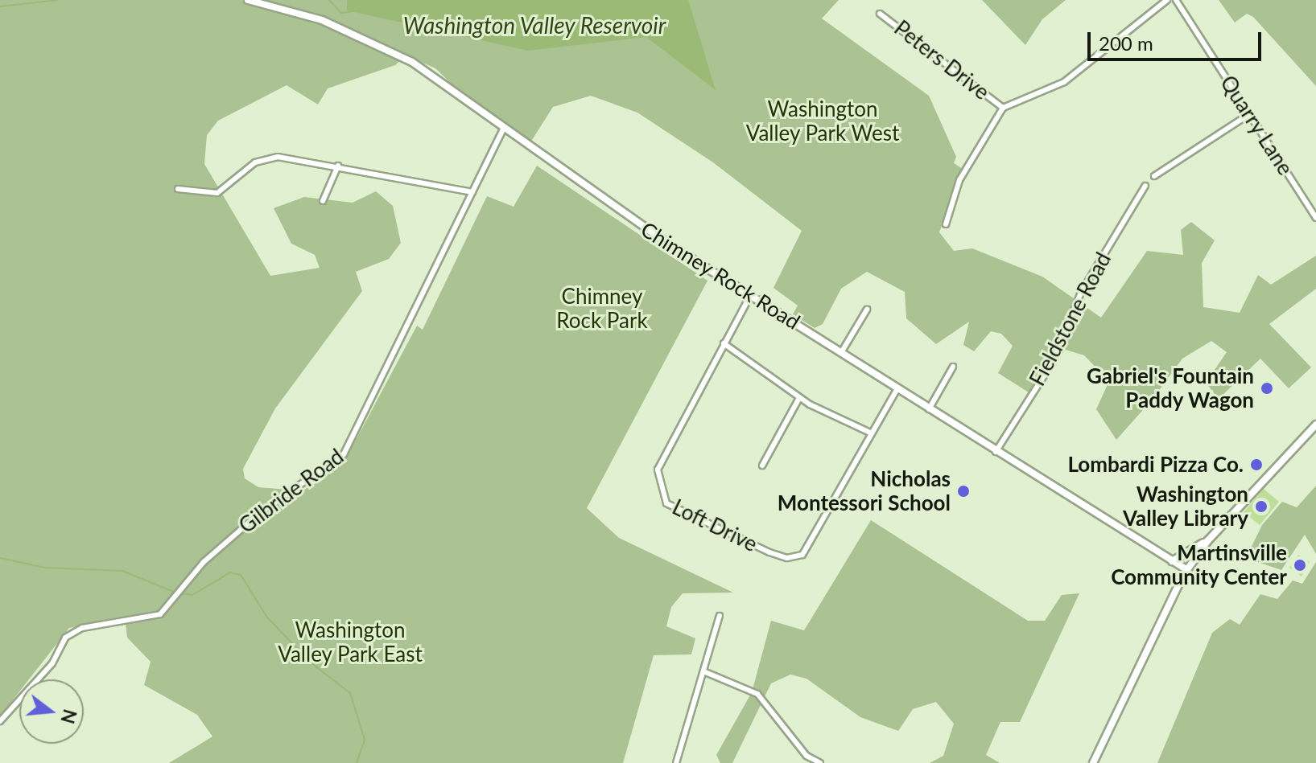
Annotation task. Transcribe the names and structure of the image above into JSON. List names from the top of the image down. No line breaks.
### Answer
{"streets":{"street":["Peters Drive","Quarry Lane","Chimney Rock Road","Fieldstone Road","Gilbride Road","Loft Drive"]},"crossings":[["Chimney Rock Road","Fieldstone Road"],["Chimney Rock Road","Gilbride Road"],["Chimney Rock Road","Loft Drive"]],"water":["Washington Valley Reservoir"],"parks":["Washington Valley Park West","Chimney Rock Park","Washington Valley Park East"],"places":["Gabriel's Fountain Paddy Wagon","Lombardi Pizza Co.","Nicholas Montessori School","Washington Valley Library","Martinsville Community Center"],"scale_bar":"200 m","north":"right"}
